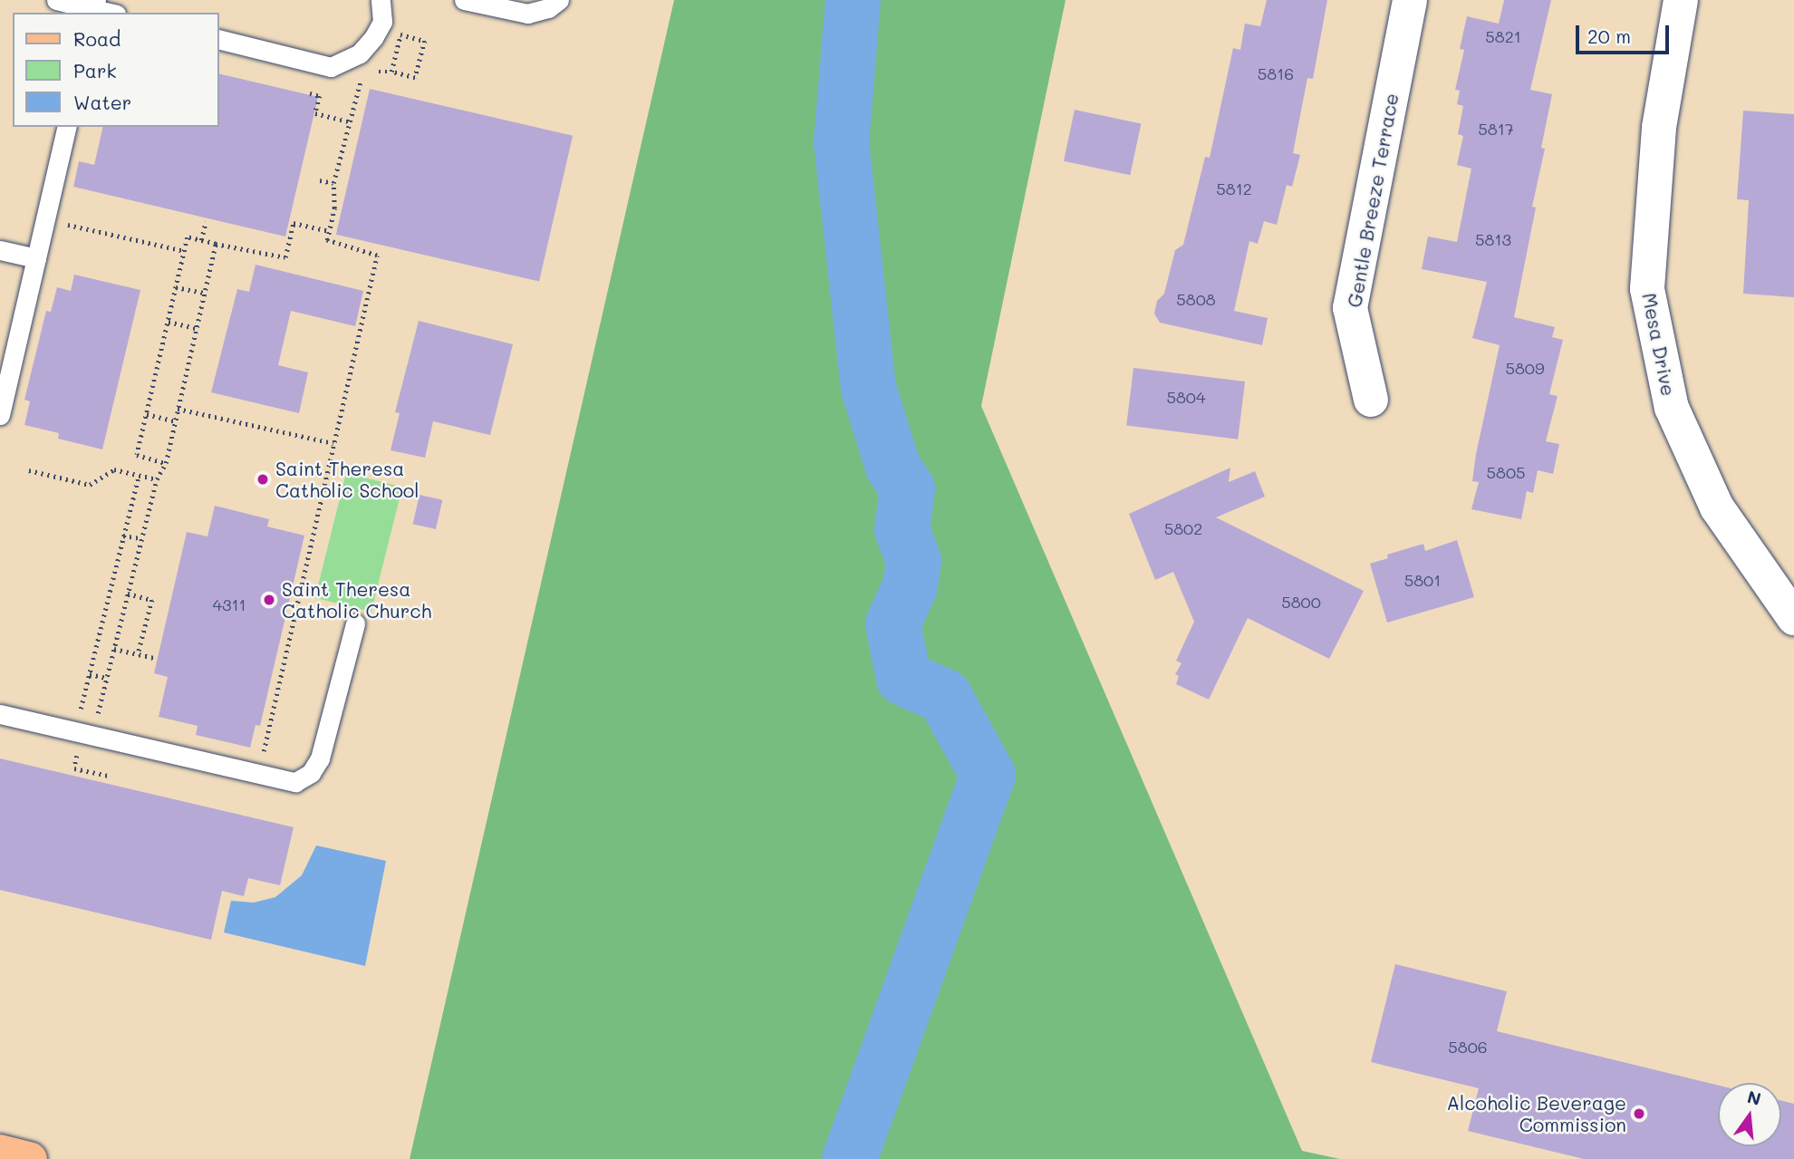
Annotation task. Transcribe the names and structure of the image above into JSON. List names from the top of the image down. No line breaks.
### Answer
{"streets":{"street":["Gentle Breeze Terrace","Mesa Drive"]},"places":["Saint Theresa Catholic School","Saint Theresa Catholic Church","Alcoholic Beverage Commission"],"house_numbers":["5821","5816","5817","5812","5813","5808","5809","5804","5805","5802","5801","5800","4311","5806"],"legend":["Road","Park","Water"],"scale_bar":"20 m","north":"top"}
